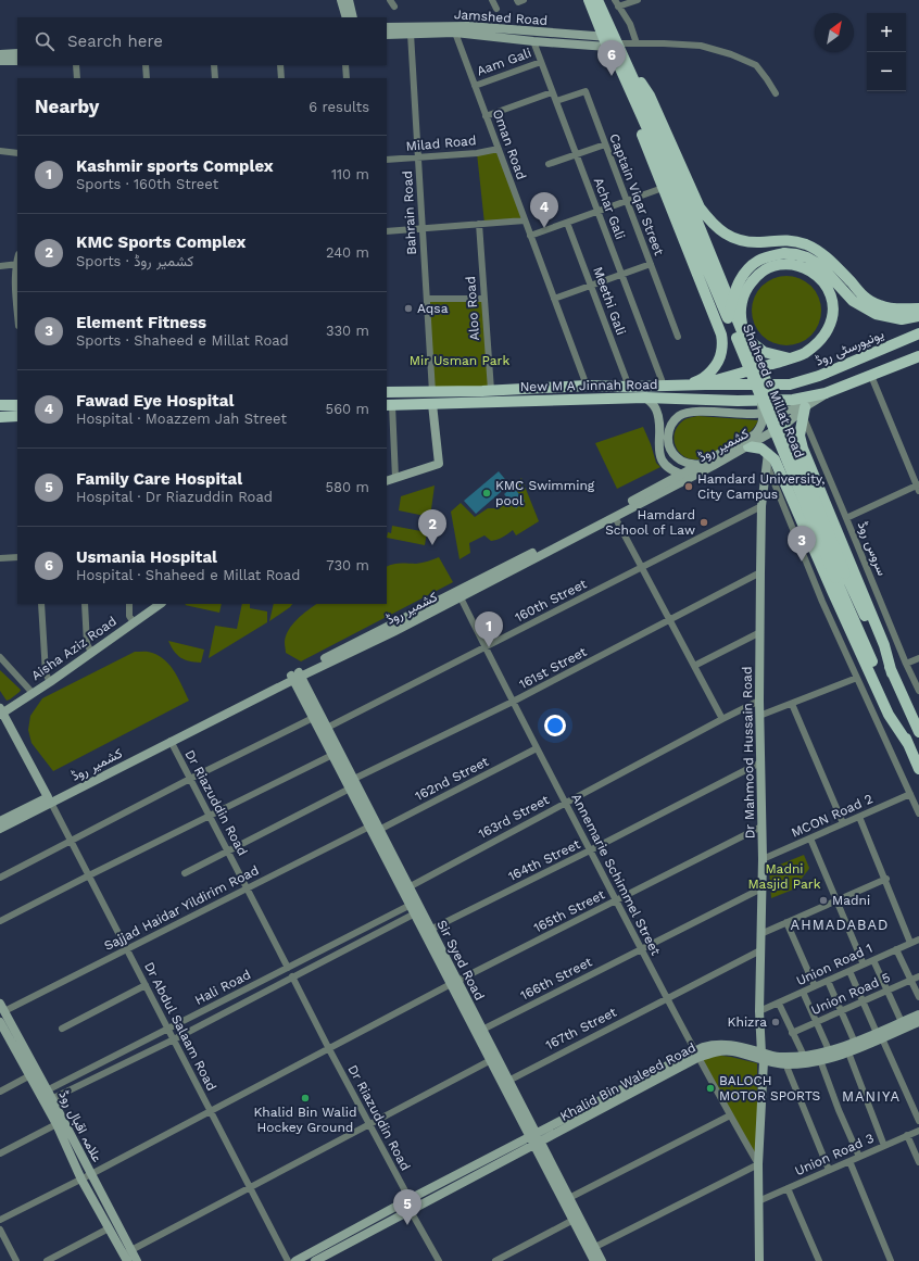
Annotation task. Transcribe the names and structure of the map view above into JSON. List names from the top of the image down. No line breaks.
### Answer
{"streets":{"main road":["Jamshed Road","یونیورسٹی روڈ","New M A Jinnah Road","Shaheed e Millat Road","کشمیر روڈ","Aisha Aziz Road","Dr Mahmood Hussain Road","Sir Syed Road","Khalid Bin Waleed Road","علامہ اقبال روڈ"],"street":["Aam Gali","Milad Road","Oman Road","Captain Viqar Street","Achar Gali","Bahrain Road","Meethi Gali","Aloo Road","سروس روڈ","160th Street","161st Street","162nd Street","Dr Riazuddin Road","MCON Road 2","163rd Street","164th Street","Annemarie Schimmel Street","Sajjad Haidar Yildirim Road","165th Street","Union Road 1","166th Street","Hali Road","Union Road 5","Dr Abdul Salaam Road","167th Street","Union Road 3"]},"crossings":[["Jamshed Road","Oman Road"],["Jamshed Road","Achar Gali"],["Jamshed Road","Bahrain Road"],["Aam Gali","Oman Road"],["Aam Gali","Achar Gali"],["Milad Road","Oman Road"],["Milad Road","Bahrain Road"],["Oman Road","New M A Jinnah Road"],["Captain Viqar Street","Achar Gali"],["Achar Gali","New M A Jinnah Road"],["Bahrain Road","New M A Jinnah Road"],["Meethi Gali","New M A Jinnah Road"],["Aloo Road","New M A Jinnah Road"],["یونیورسٹی روڈ","New M A Jinnah Road"],["New M A Jinnah Road","Shaheed e Millat Road"],["New M A Jinnah Road","کشمیر روڈ"],["Shaheed e Millat Road","کشمیر روڈ"],["کشمیر روڈ","سروس روڈ"],["کشمیر روڈ","Dr Riazuddin Road"],["کشمیر روڈ","Annemarie Schimmel Street"],["کشمیر روڈ","Sir Syed Road"],["کشمیر روڈ","Dr Abdul Salaam Road"],["160th Street","Dr Mahmood Hussain Road"],["160th Street","Annemarie Schimmel Street"],["160th Street","Sir Syed Road"],["161st Street","Dr Mahmood Hussain Road"],["161st Street","Annemarie Schimmel Street"],["161st Street","Sir Syed Road"],["Dr Mahmood Hussain Road","MCON Road 2"],["Dr Mahmood Hussain Road","163rd Street"],["Dr Mahmood Hussain Road","164th Street"],["Dr Mahmood Hussain Road","Annemarie Schimmel Street"],["Dr Mahmood Hussain Road","165th Street"],["Dr Mahmood Hussain Road","Union Road 1"],["Dr Mahmood Hussain Road","166th Street"],["Dr Mahmood Hussain Road","167th Street"],["Dr Mahmood Hussain Road","Khalid Bin Waleed Road"],["Dr Mahmood Hussain Road","Union Road 3"],["162nd Street","Annemarie Schimmel Street"],["162nd Street","Sir Syed Road"],["Dr Riazuddin Road","Sajjad Haidar Yildirim Road"],["Dr Riazuddin Road","165th Street"],["Dr Riazuddin Road","Hali Road"],["Dr Riazuddin Road","Khalid Bin Waleed Road"],["163rd Street","Annemarie Schimmel Street"],["163rd Street","Sir Syed Road"],["164th Street","Annemarie Schimmel Street"],["164th Street","Sir Syed Road"],["Annemarie Schimmel Street","165th Street"],["Annemarie Schimmel Street","166th Street"],["Annemarie Schimmel Street","167th Street"],["Annemarie Schimmel Street","Khalid Bin Waleed Road"],["Sajjad Haidar Yildirim Road","Sir Syed Road"],["Sajjad Haidar Yildirim Road","Dr Abdul Salaam Road"],["Sajjad Haidar Yildirim Road","علامہ اقبال روڈ"],["165th Street","Sir Syed Road"],["165th Street","Dr Abdul Salaam Road"],["165th Street","علامہ اقبال روڈ"],["Sir Syed Road","166th Street"],["Sir Syed Road","Hali Road"],["Sir Syed Road","167th Street"],["Sir Syed Road","Khalid Bin Waleed Road"],["Hali Road","Dr Abdul Salaam Road"],["Hali Road","علامہ اقبال روڈ"]],"districts":["AHMADABAD","MANIYA"],"parks":["Mir Usman Park","Madni Masjid Park"],"places":["Aqsa","Hamdard University, City Campus","KMC Swimming pool","Hamdard School of Law","Madni","Khizra","BALOCH MOTOR SPORTS","Khalid Bin Walid Hockey Ground"],"north":"top right","page":{"map_buttons":["+","−"],"search":"Search here","pins":["6","4","2","3","1","5"],"heading":["Nearby","6 results"],"list":[{"mark":"1","name":"Kashmir sports Complex","note":"Sports · 160th Street","value":"110 m"},{"mark":"2","name":"KMC Sports Complex","note":"Sports · کشمیر روڈ","value":"240 m"},{"mark":"3","name":"Element Fitness","note":"Sports · Shaheed e Millat Road","value":"330 m"},{"mark":"4","name":"Fawad Eye Hospital","note":"Hospital · Moazzem Jah Street","value":"560 m"},{"mark":"5","name":"Family Care Hospital","note":"Hospital · Dr Riazuddin Road","value":"580 m"},{"mark":"6","name":"Usmania Hospital","note":"Hospital · Shaheed e Millat Road","value":"730 m"}]}}
